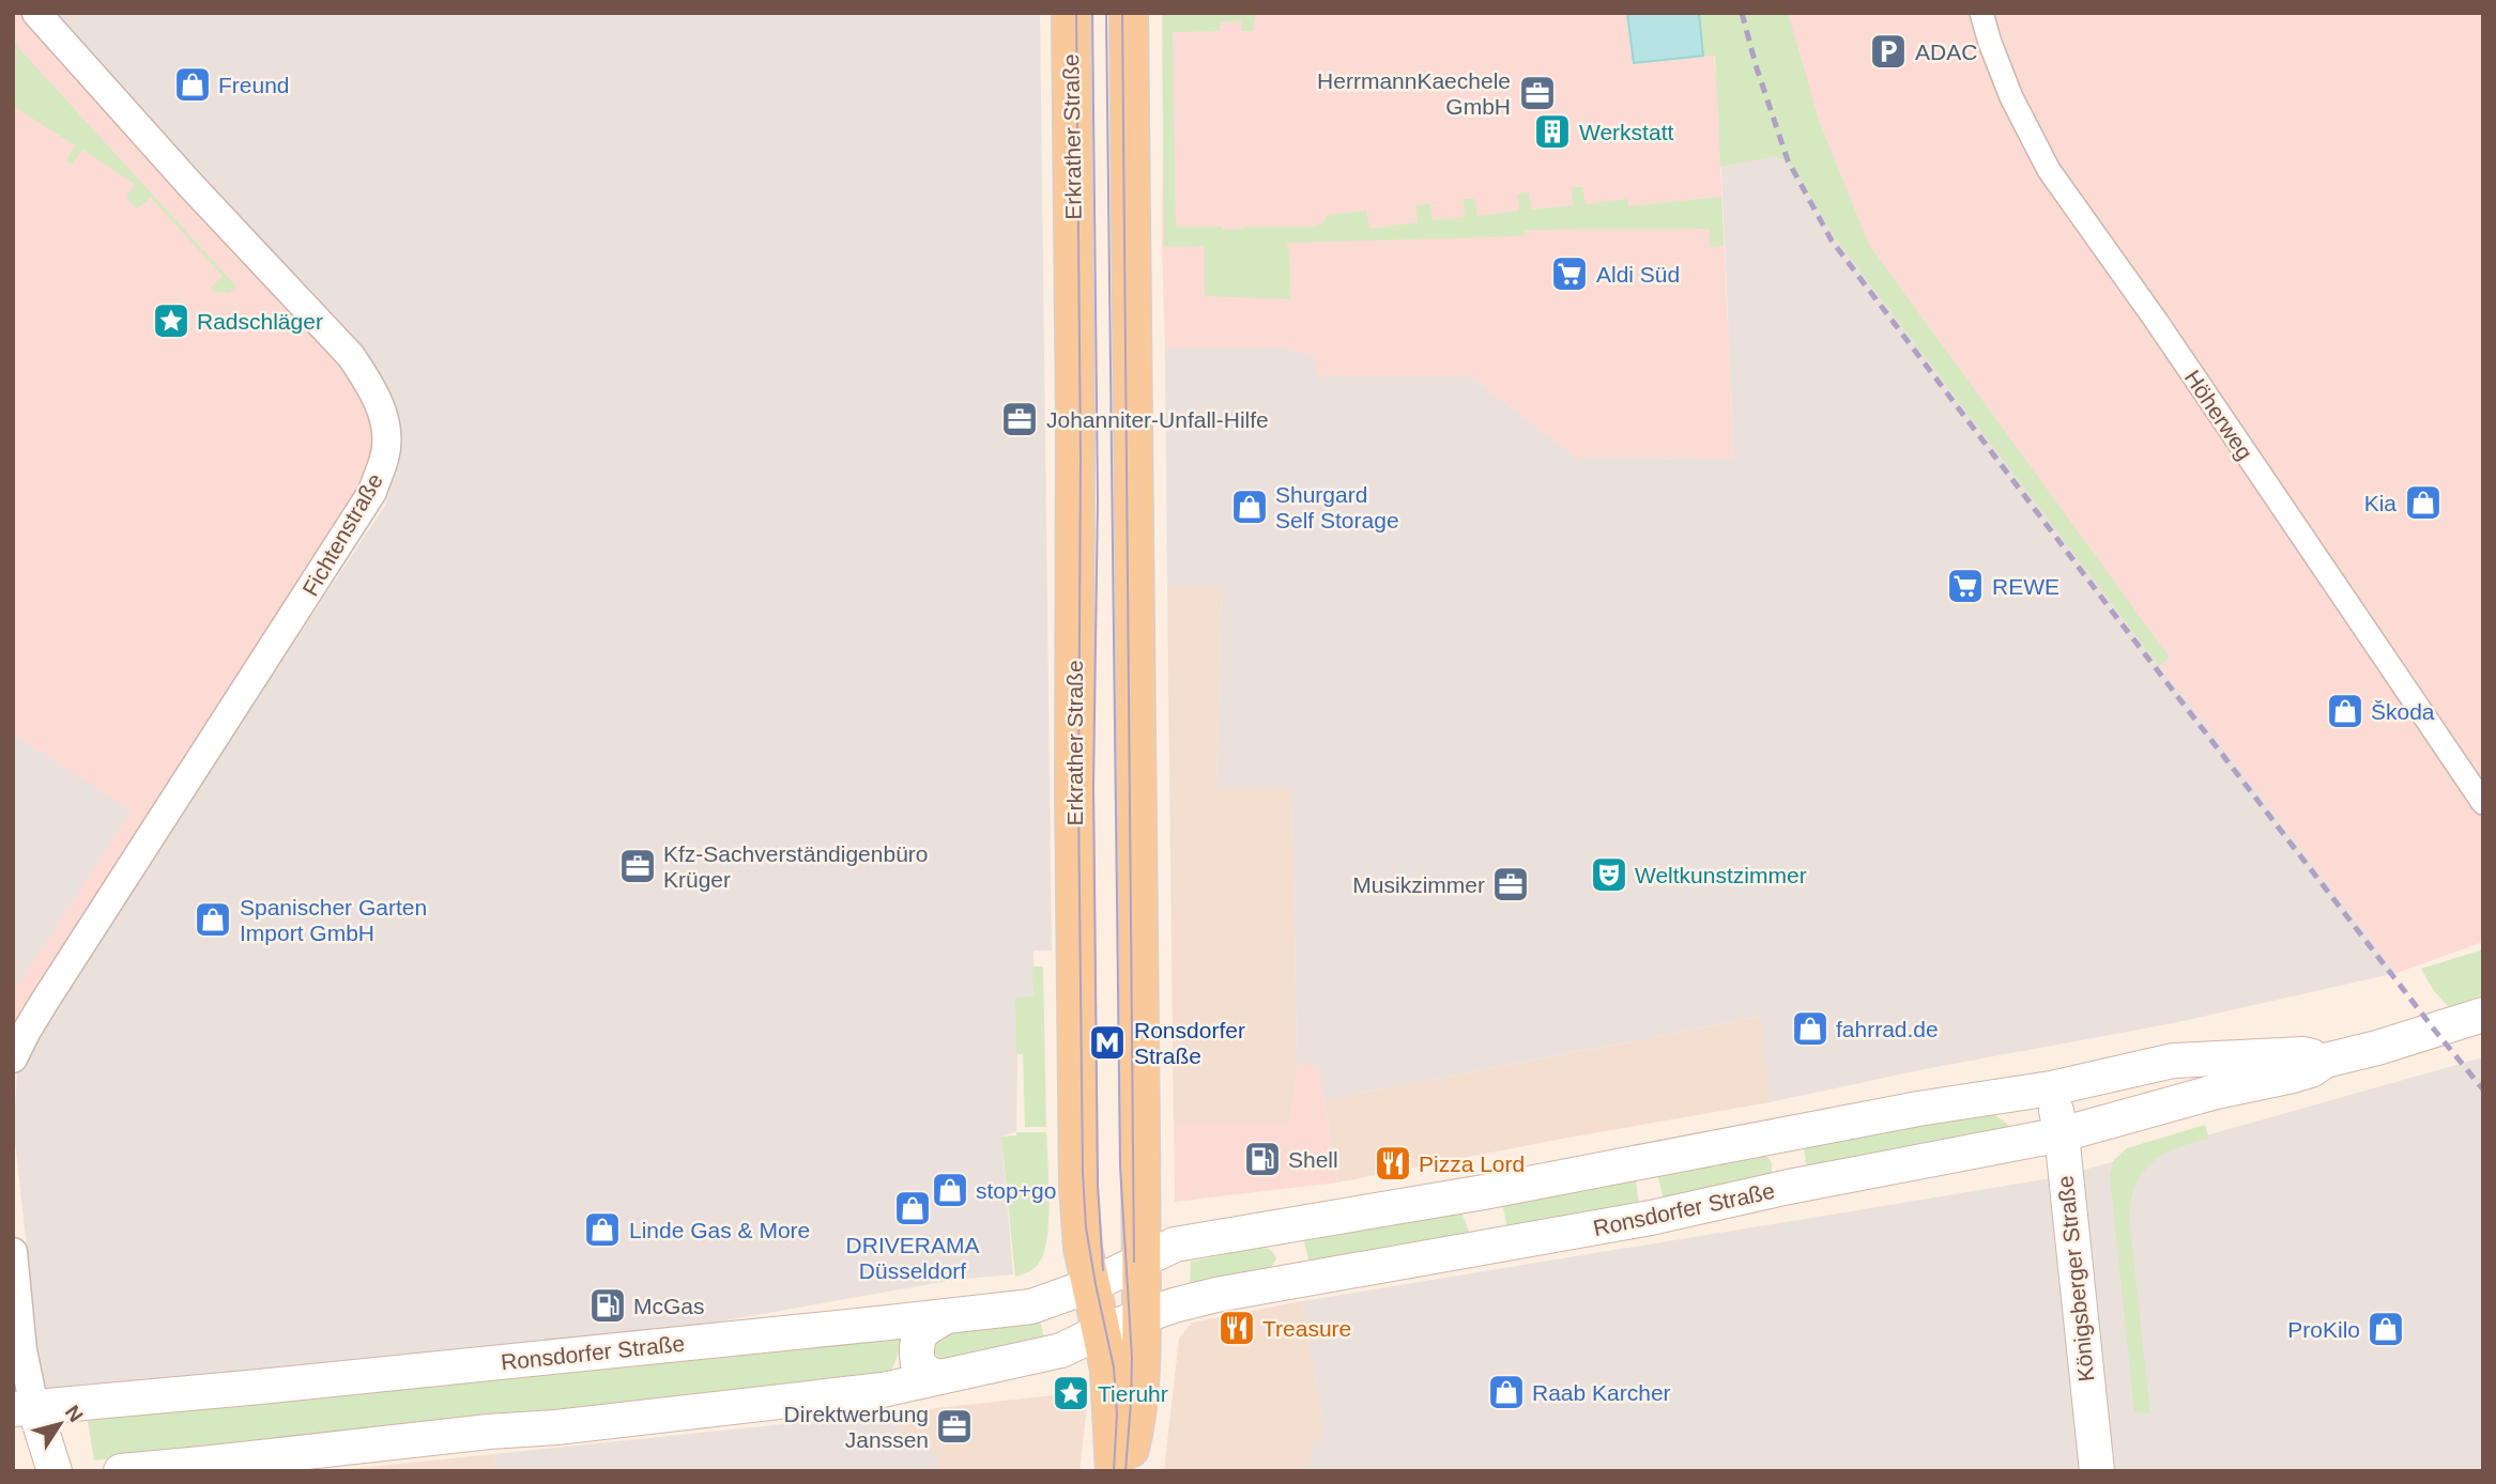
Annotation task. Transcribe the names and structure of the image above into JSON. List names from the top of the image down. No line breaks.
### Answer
{"streets":{"main road":["Erkrather Straße","Ronsdorfer Straße","Königsberger Straße"],"street":["Höherweg","Fichtenstraße"]},"crossings":[["Erkrather Straße","Ronsdorfer Straße"],["Ronsdorfer Straße","Königsberger Straße"]],"places":{"parking":["ADAC"],"shop":["Freund","Kia","Shurgard Self Storage","Škoda","Spanischer Garten Import GmbH","fahrrad.de","stop+go","DRIVERAMA Düsseldorf","Linde Gas & More","ProKilo","Raab Karcher"],"office":["HerrmannKaechele GmbH","Johanniter-Unfall-Hilfe","Kfz-Sachverständigenbüro Krüger","Musikzimmer","Direktwerbung Janssen"],"building":["Werkstatt"],"supermarket":["Aldi Süd","REWE"],"place":["Radschläger","Tieruhr"],"theatre":["Weltkunstzimmer"],"metro station":["Ronsdorfer Straße"],"fuel station":["Shell","McGas"],"restaurant":["Pizza Lord","Treasure"]},"north":"top right"}
